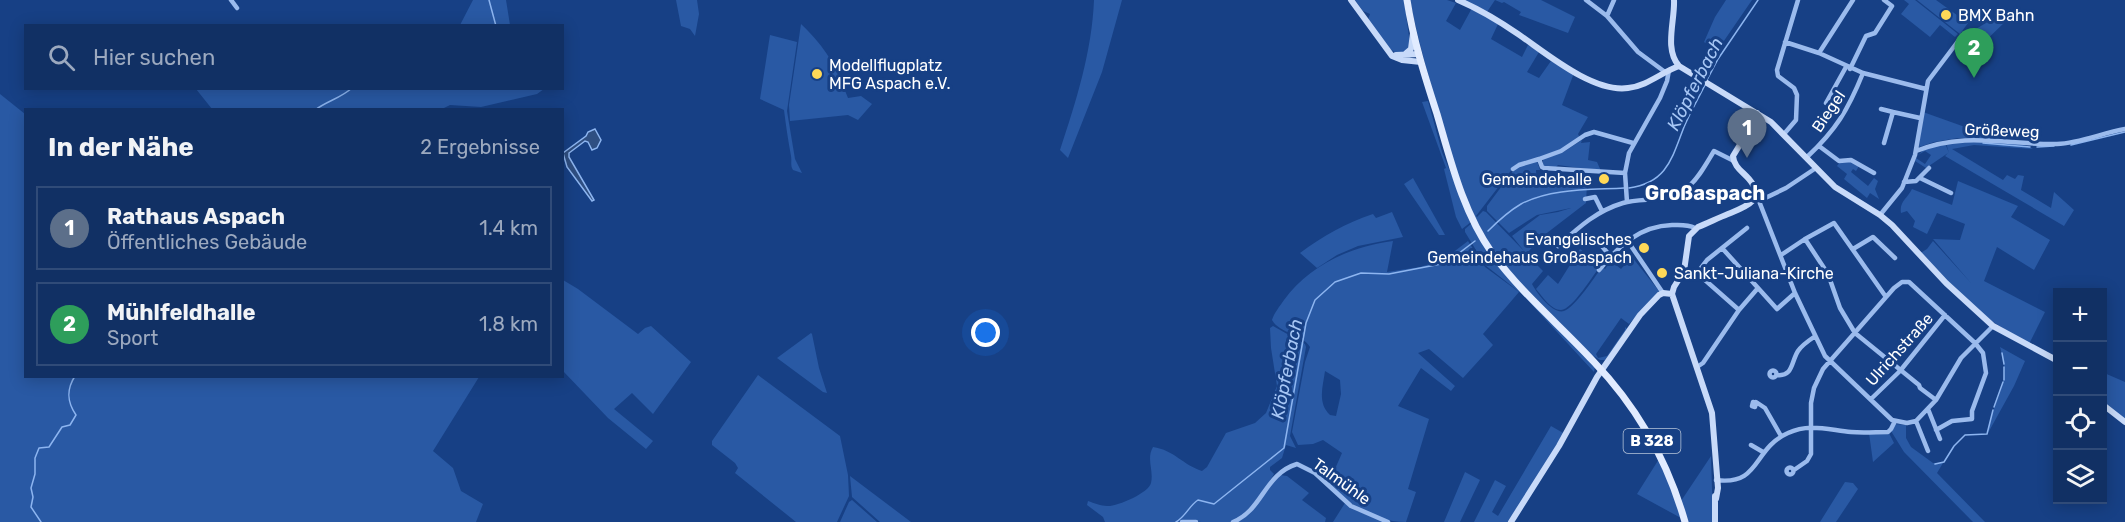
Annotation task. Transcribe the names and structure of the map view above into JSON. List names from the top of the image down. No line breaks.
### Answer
{"streets":{"main road":["B 328"],"street":["Biegel","Größeweg","Ulrichstraße","Talmühle"]},"districts":["Großaspach"],"water":["Klöpferbach"],"places":["BMX Bahn","Modellflugplatz MFG Aspach e.V.","Gemeindehalle","Evangelisches Gemeindehaus Großaspach","Sankt-Juliana-Kirche"],"page":{"search":"Hier suchen","pins":["2","1"],"heading":["In der Nähe","2 Ergebnisse"],"list":[{"mark":"1","name":"Rathaus Aspach","note":"Öffentliches Gebäude","value":"1.4 km"},{"mark":"2","name":"Mühlfeldhalle","note":"Sport","value":"1.8 km"}],"map_buttons":["+","−"]}}
